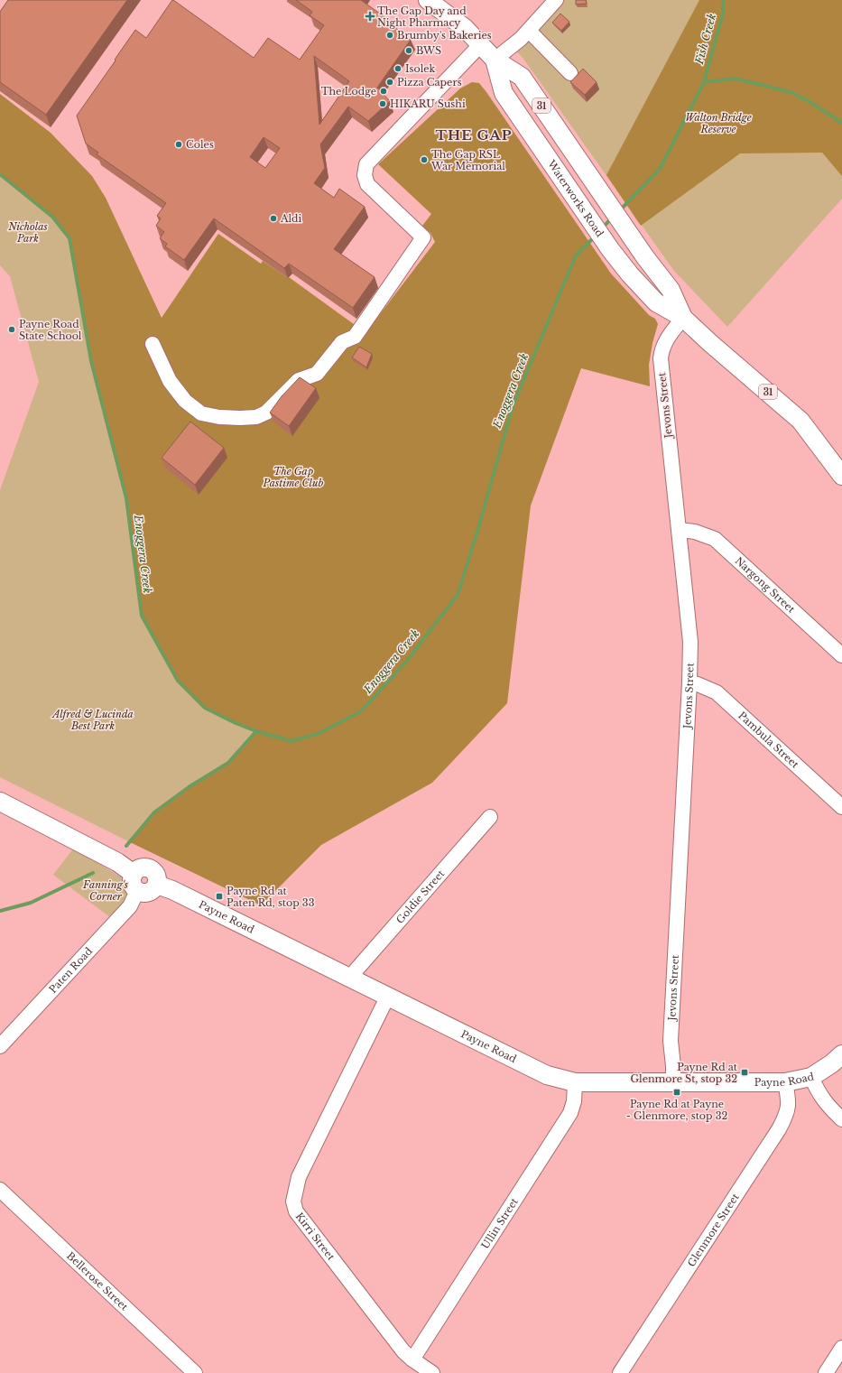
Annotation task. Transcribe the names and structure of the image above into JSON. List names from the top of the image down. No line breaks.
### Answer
{"streets":{"main road":["31","Waterworks Road","Payne Road"],"street":["Jevons Street","Nargong Street","Pambula Street","Goldie Street","Paten Road","Ullin Street","Glenmore Street","Kirri Street","Bellerose Street"]},"crossings":[["Waterworks Road","Jevons Street"],["Jevons Street","Nargong Street"],["Jevons Street","Pambula Street"],["Jevons Street","Payne Road"],["Goldie Street","Payne Road"],["Payne Road","Paten Road"],["Payne Road","Ullin Street"],["Payne Road","Glenmore Street"],["Payne Road","Kirri Street"],["Ullin Street","Kirri Street"]],"districts":["THE GAP"],"water":["Fish Creek","Enoggera Creek"],"parks":["Walton Bridge Reserve","Nicholas Park","The Gap Pastime Club","Alfred & Lucinda Best Park","Fanning's Corner"],"places":{"health":["The Gap Day and Night Pharmacy"],"other":["Brumby's Bakeries","BWS","Isolek","Pizza Capers","The Lodge","HIKARU Sushi","Coles","The Gap RSL War Memorial","Aldi","Payne Road State School"],"transit":["Payne Rd at Paten Rd, stop 33","Payne Rd at Glenmore St, stop 32","Payne Rd at Payne - Glenmore, stop 32"]}}
